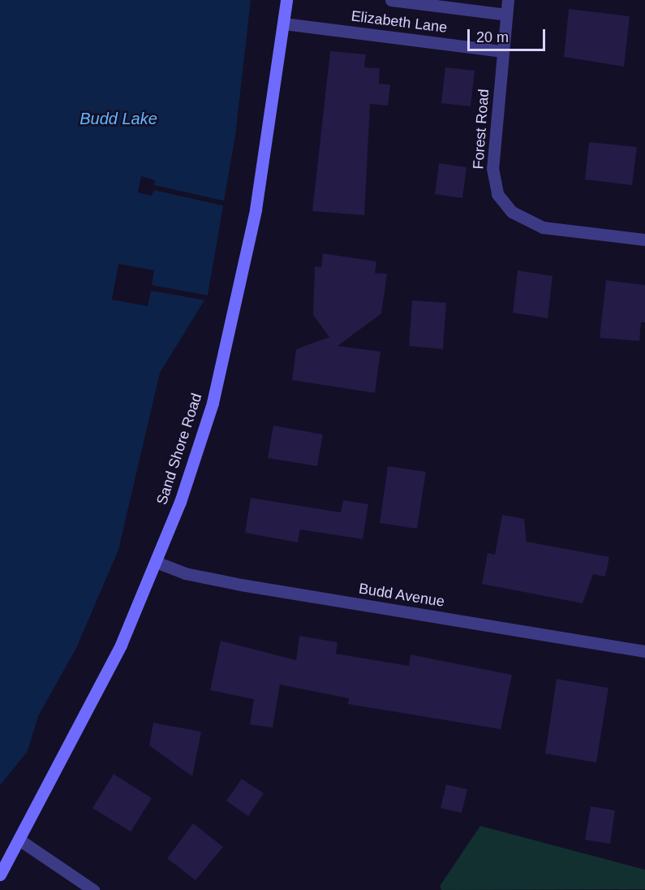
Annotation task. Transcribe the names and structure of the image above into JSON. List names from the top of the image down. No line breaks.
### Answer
{"streets":{"street":["Elizabeth Lane","Forest Road","Sand Shore Road","Budd Avenue"]},"crossings":[["Elizabeth Lane","Forest Road"],["Elizabeth Lane","Sand Shore Road"],["Sand Shore Road","Budd Avenue"]],"water":["Budd Lake"],"scale_bar":"20 m"}
